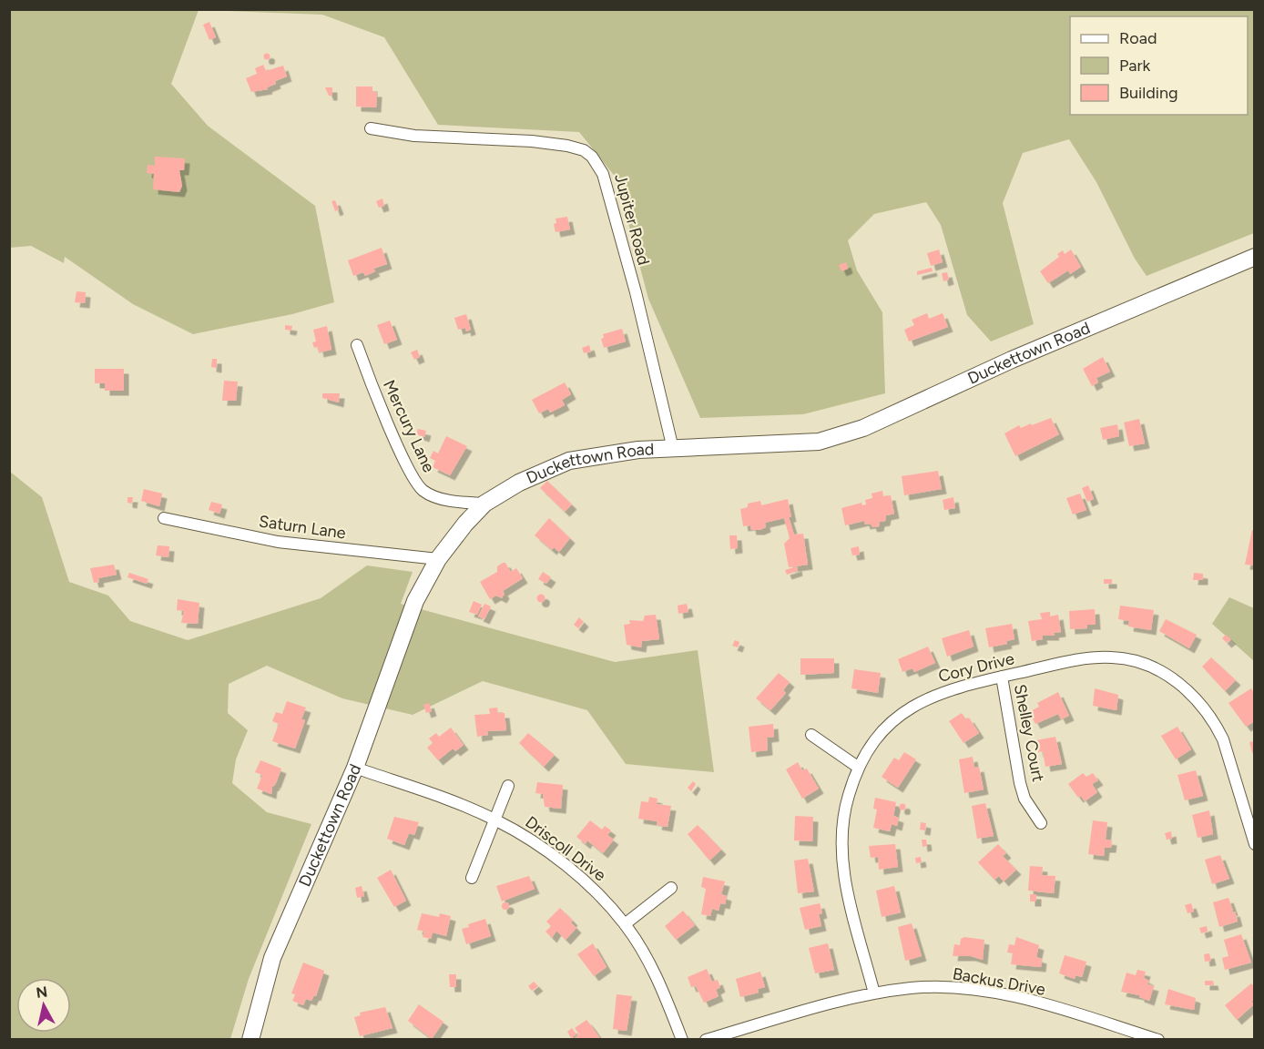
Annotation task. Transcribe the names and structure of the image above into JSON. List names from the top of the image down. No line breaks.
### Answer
{"streets":{"street":["Jupiter Road","Duckettown Road","Mercury Lane","Saturn Lane","Cory Drive","Shelley Court","Driscoll Drive","Backus Drive"]},"crossings":[["Jupiter Road","Duckettown Road"],["Duckettown Road","Mercury Lane"],["Duckettown Road","Saturn Lane"],["Duckettown Road","Driscoll Drive"],["Cory Drive","Shelley Court"],["Cory Drive","Backus Drive"]],"legend":["Road","Park","Building"],"north":"top"}
